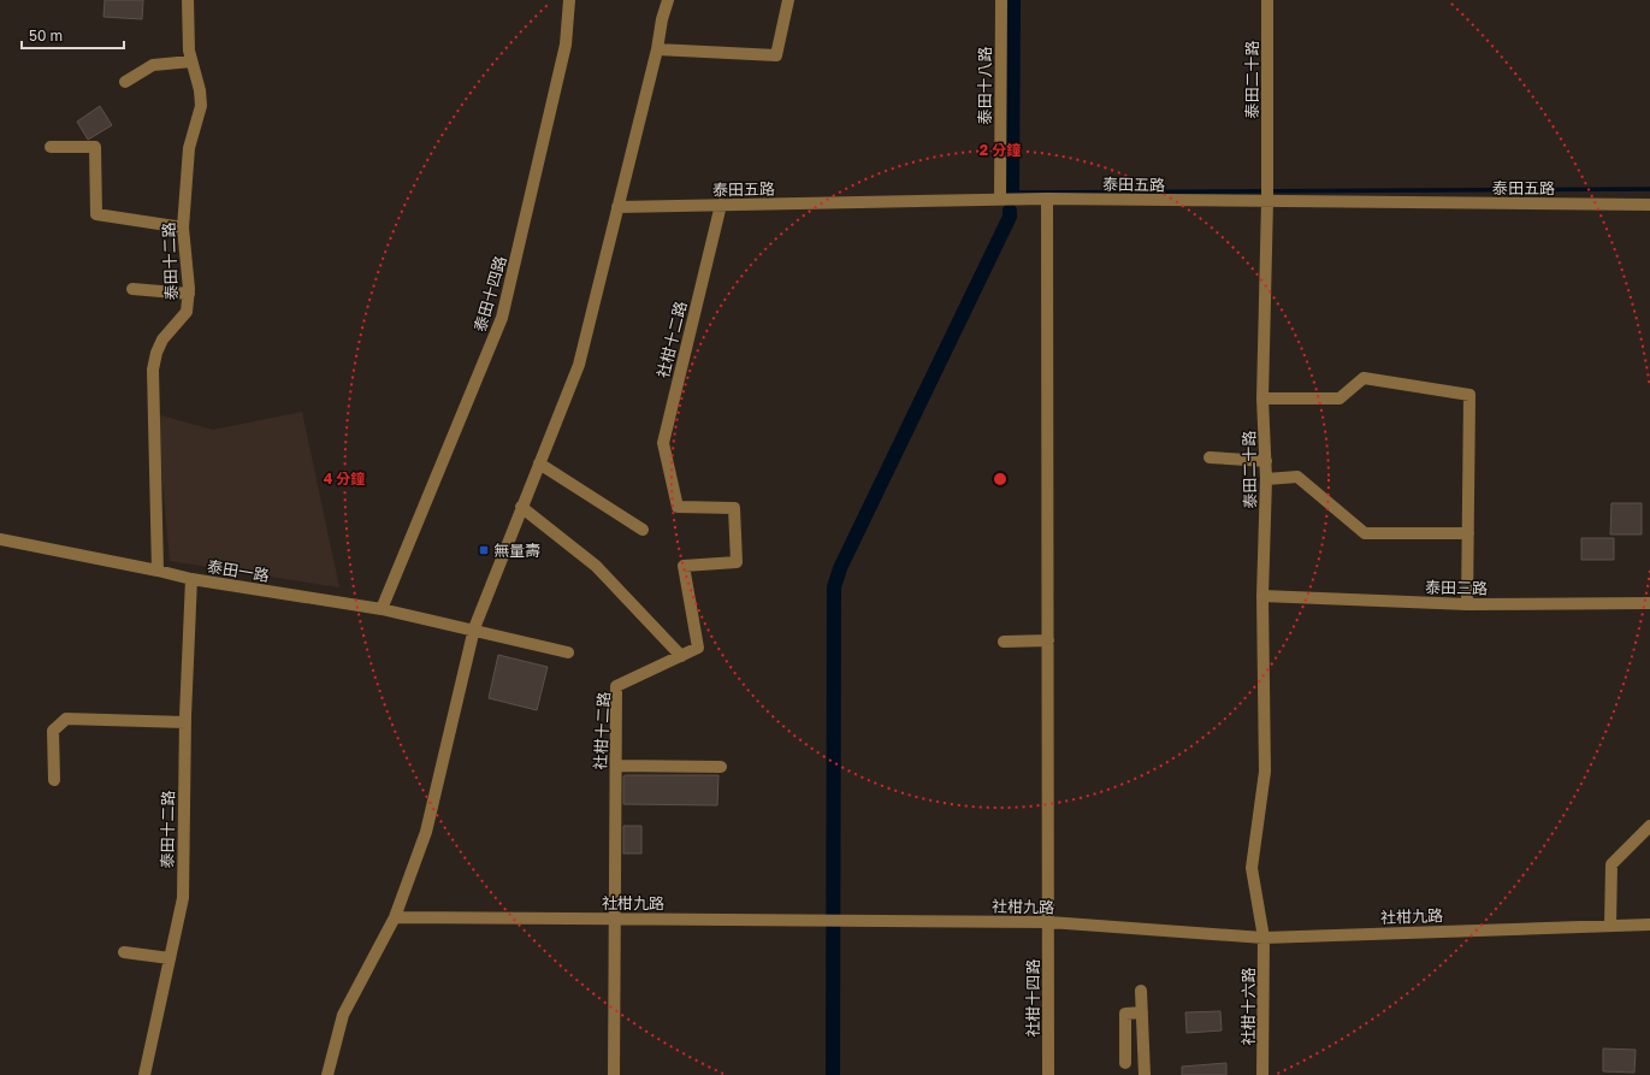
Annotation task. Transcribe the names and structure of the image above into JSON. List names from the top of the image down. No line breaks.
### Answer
{"streets":{"street":["泰田二十路","泰田十八路","泰田五路","泰田十二路","泰田十四路","社柑十二路","泰田一路","泰田三路","社柑九路","社柑十四路","社柑十六路"]},"crossings":[["泰田二十路","泰田五路"],["泰田二十路","泰田三路"],["泰田二十路","社柑九路"],["泰田二十路","社柑十六路"],["泰田十八路","泰田五路"],["泰田五路","社柑十二路"],["泰田五路","社柑十四路"],["泰田十二路","泰田一路"],["泰田十四路","泰田一路"],["社柑十二路","社柑九路"],["社柑九路","社柑十四路"],["社柑九路","社柑十六路"]],"places":{"transit":["無量壽"]},"scale_bar":"50 m","rings":["2 分鐘","4 分鐘"]}
